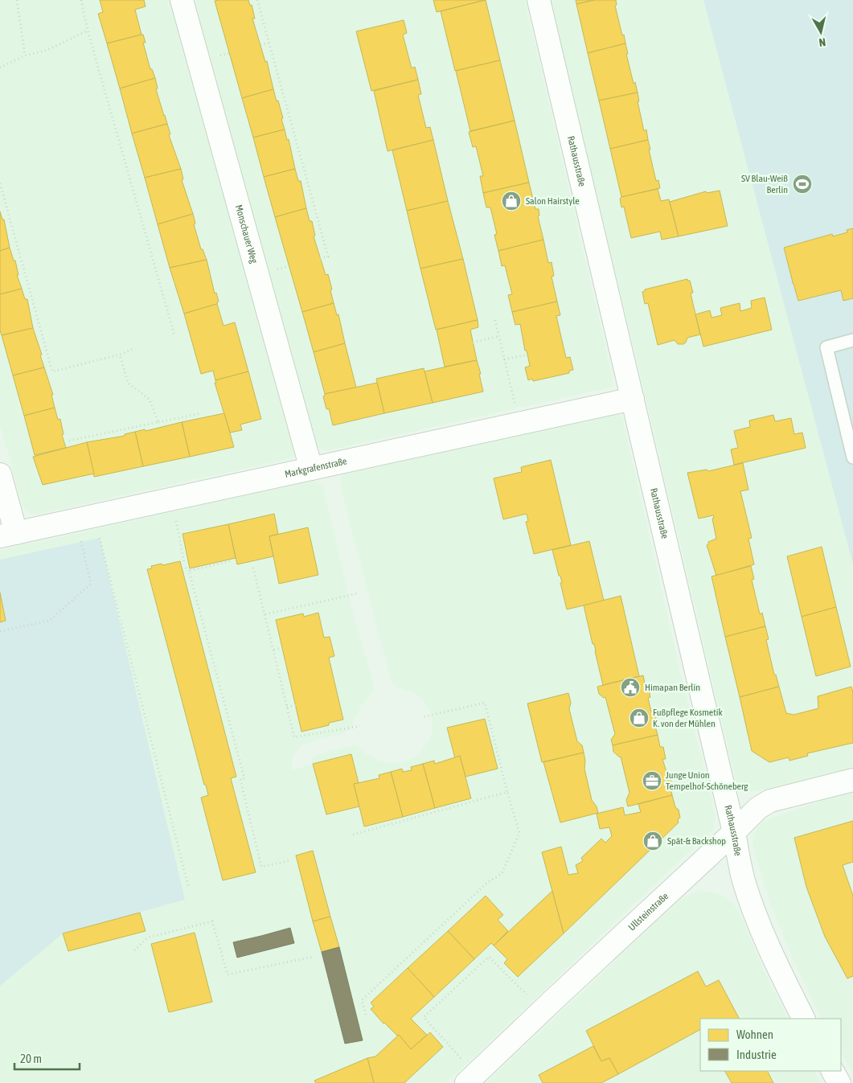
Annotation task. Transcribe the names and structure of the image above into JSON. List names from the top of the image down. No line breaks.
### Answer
{"streets":{"street":["Rathausstraße","Monschauer Weg","Markgrafenstraße","Ullsteinstraße"]},"crossings":[["Rathausstraße","Markgrafenstraße"],["Rathausstraße","Ullsteinstraße"],["Monschauer Weg","Markgrafenstraße"]],"places":{"sports":["SV Blau-Weiß Berlin"],"shop":["Salon Hairstyle","Fußpflege Kosmetik K. von der Mühlen","Spät-& Backshop"],"public building":["Himapan Berlin"],"office":["Junge Union Tempelhof-Schöneberg"]},"legend":["Wohnen","Industrie"],"scale_bar":"20 m","north":"bottom"}
